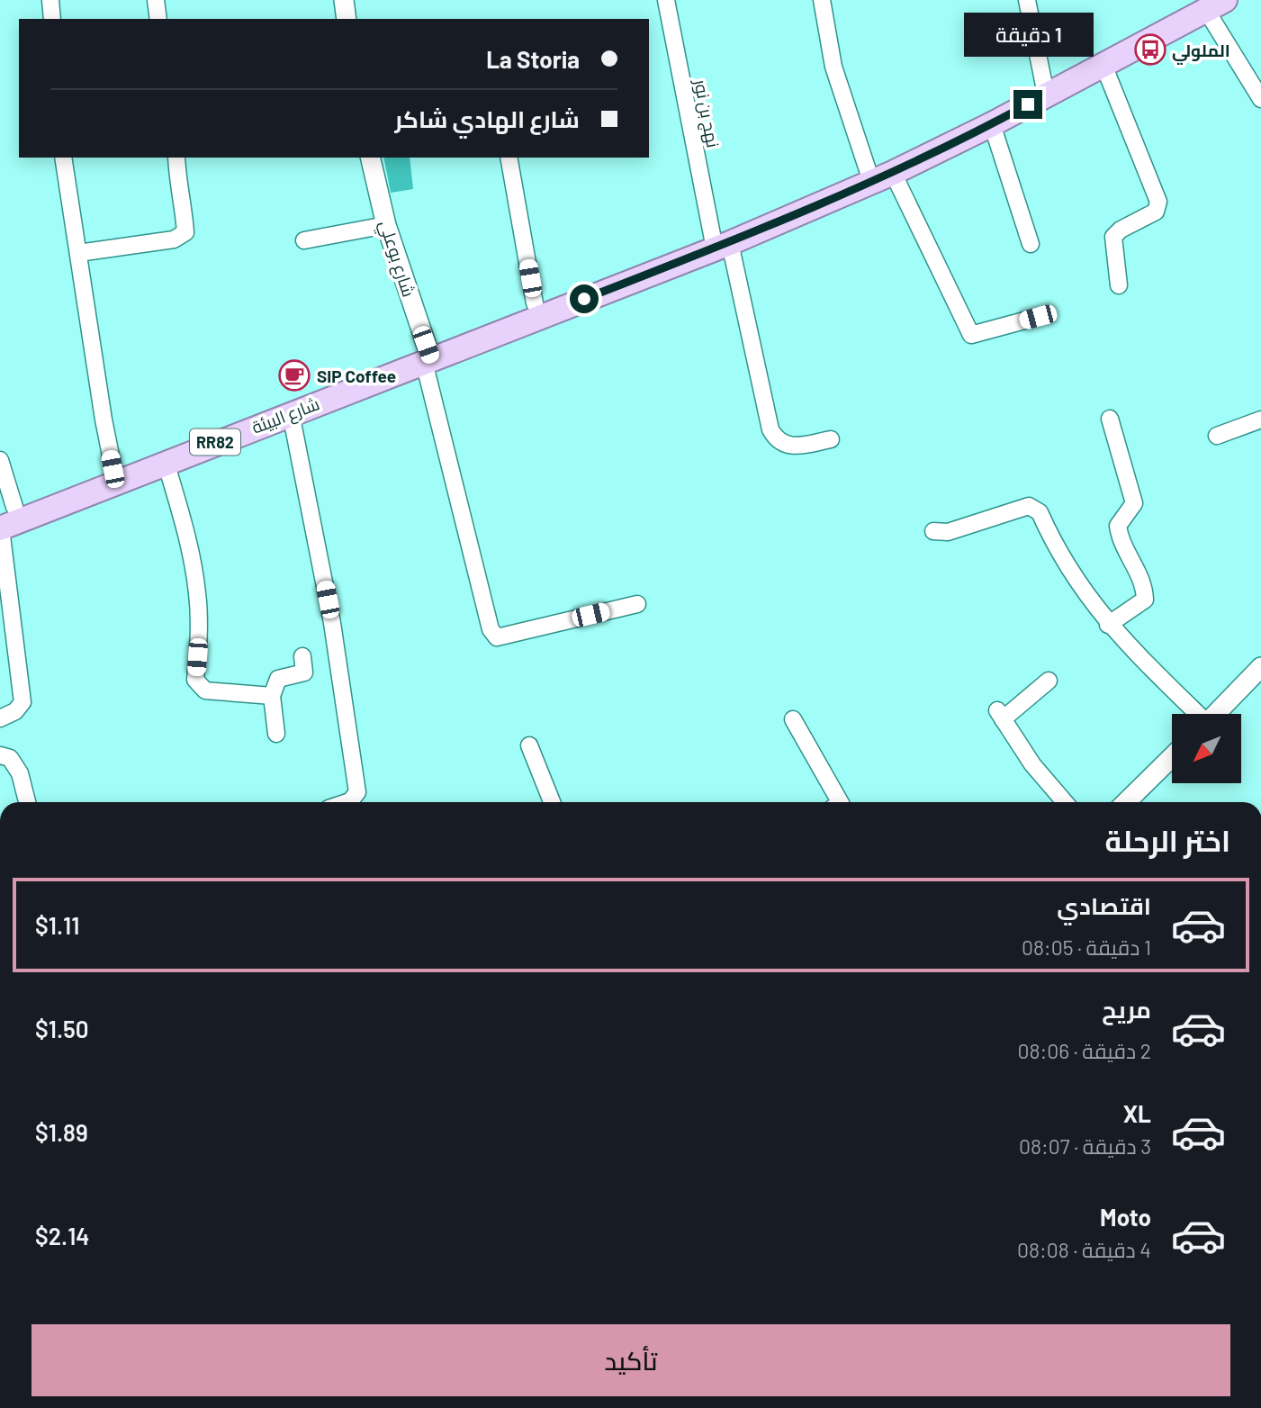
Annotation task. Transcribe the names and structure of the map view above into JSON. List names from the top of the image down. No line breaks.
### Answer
{"streets":{"main road":["شارع البيئة","RR82"],"street":["نهج بن نور","شارع بوعلي"]},"crossings":[["نهج بن نور","RR82"],["شارع بوعلي","شارع البيئة"],["شارع بوعلي","RR82"],["شارع البيئة","RR82"]],"places":{"bus stop":["الملولي"],"cafe":["SIP Coffee"]},"north":"bottom left","page":{"bubble":"1 دقيقة","banner":["La Storia","شارع الهادي شاكر"],"heading":"اختر الرحلة","list":[{"name":"اقتصادي","note":"1 دقيقة · 08:05","value":"$1.11"},{"name":"مريح","note":"2 دقيقة · 08:06","value":"$1.50"},{"name":"XL","note":"3 دقيقة · 08:07","value":"$1.89"},{"name":"Moto","note":"4 دقيقة · 08:08","value":"$2.14"}],"buttons":"تأكيد"}}
